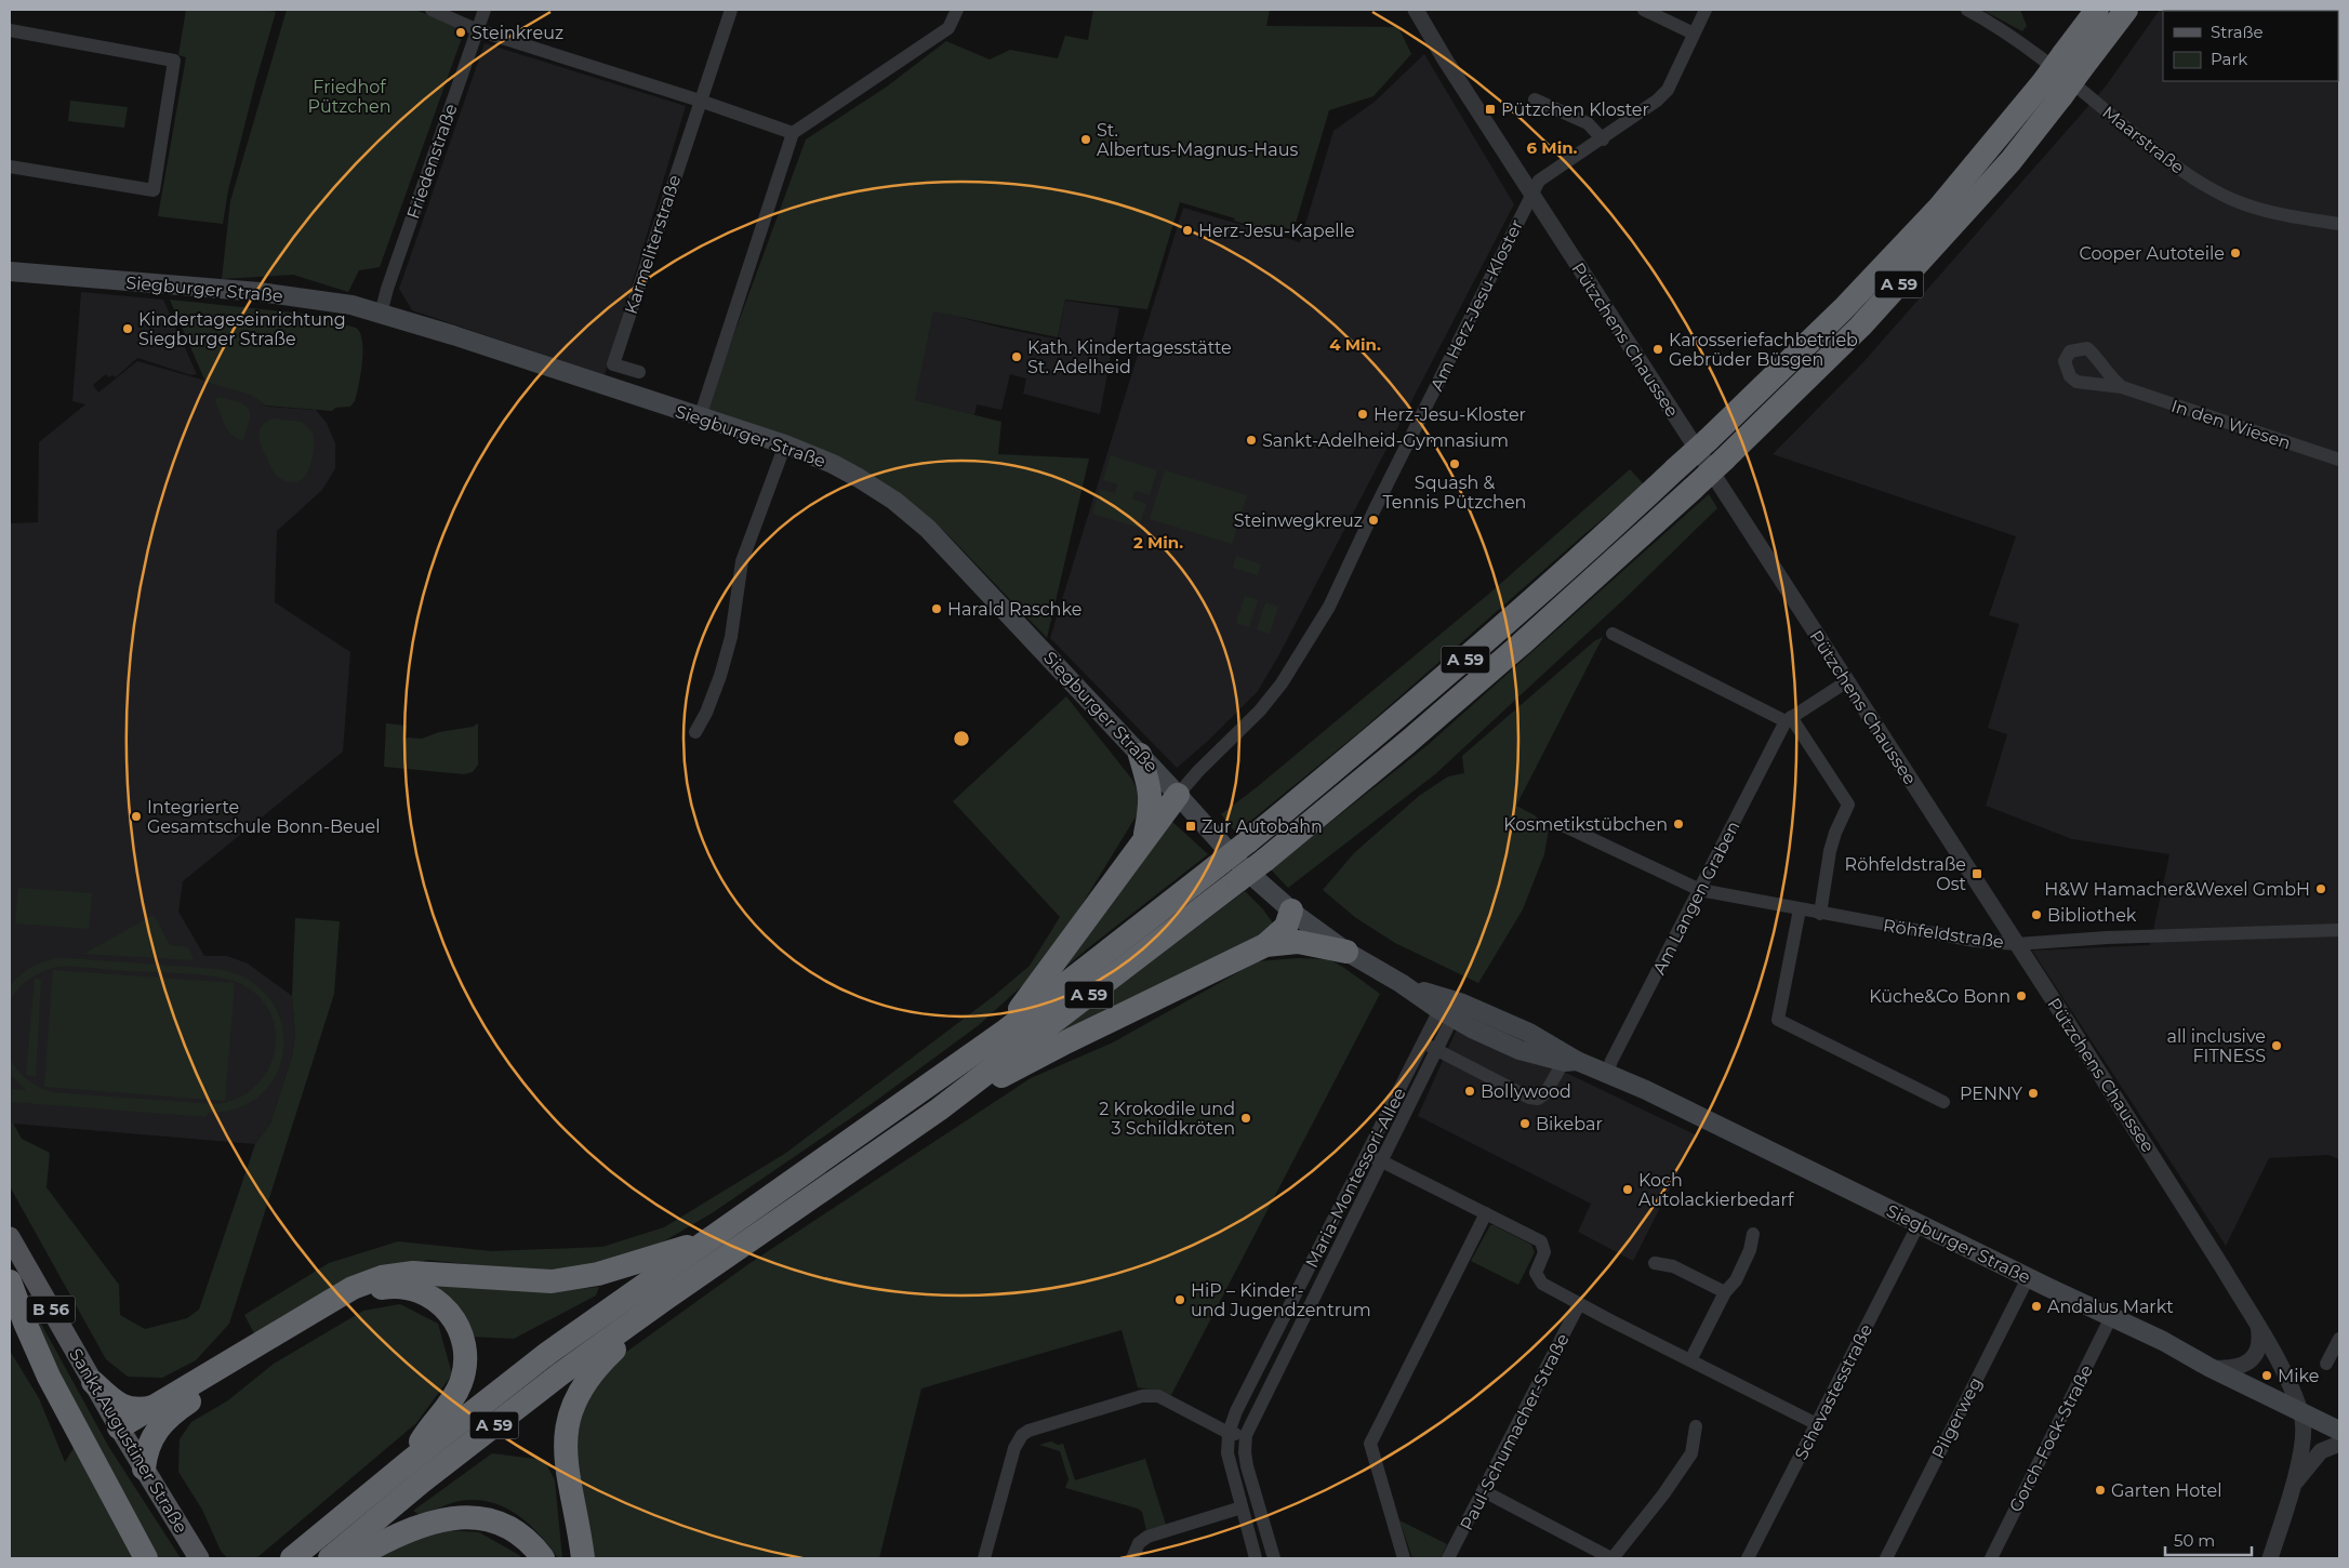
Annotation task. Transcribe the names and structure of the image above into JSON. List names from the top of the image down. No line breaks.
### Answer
{"streets":{"highway":["A 59"],"main road":["Siegburger Straße","B 56","Sankt Augustiner Straße"],"street":["Maarstraße","Friedenstraße","Karmeliterstraße","Am Herz-Jesu-Kloster","Pützchens Chaussee","In den Wiesen","Am Langen Graben","Röhfeldstraße","Maria-Montessori-Allee","Schevastesstraße","Pilgerweg","Paul-Schumacher-Straße","Gorch-Fock-Straße"]},"crossings":[["Friedenstraße","Siegburger Straße"],["Siegburger Straße","Am Herz-Jesu-Kloster"],["Siegburger Straße","Pützchens Chaussee"],["Siegburger Straße","Am Langen Graben"],["Siegburger Straße","Maria-Montessori-Allee"],["Siegburger Straße","Schevastesstraße"],["Siegburger Straße","Pilgerweg"],["Siegburger Straße","Gorch-Fock-Straße"],["Am Herz-Jesu-Kloster","Pützchens Chaussee"],["Pützchens Chaussee","Am Langen Graben"],["Pützchens Chaussee","Röhfeldstraße"],["Am Langen Graben","Röhfeldstraße"]],"parks":["Friedhof Pützchen"],"places":{"other":["Steinkreuz","St. Albertus-Magnus-Haus","Herz-Jesu-Kapelle","Cooper Autoteile","Kindertageseinrichtung Siegburger Straße","Karosseriefachbetrieb Gebrüder Büsgen","Kath. Kindertagesstätte St. Adelheid","Herz-Jesu-Kloster","Sankt-Adelheid-Gymnasium","Squash & Tennis Pützchen","Steinwegkreuz","Harald Raschke","Integrierte Gesamtschule Bonn-Beuel","Kosmetikstübchen","H&W Hamacher&Wexel GmbH","Bibliothek","Küche&Co Bonn","all inclusive FITNESS","Bollywood","PENNY","2 Krokodile und 3 Schildkröten","Bikebar","Koch Autolackierbedarf","HiP – Kinder- und Jugendzentrum","Andalus Markt","Mike","Garten Hotel"],"transit":["Pützchen Kloster","Zur Autobahn","Röhfeldstraße Ost"]},"legend":["Straße","Park"],"scale_bar":"50 m","rings":["6 Min.","4 Min.","2 Min."]}
